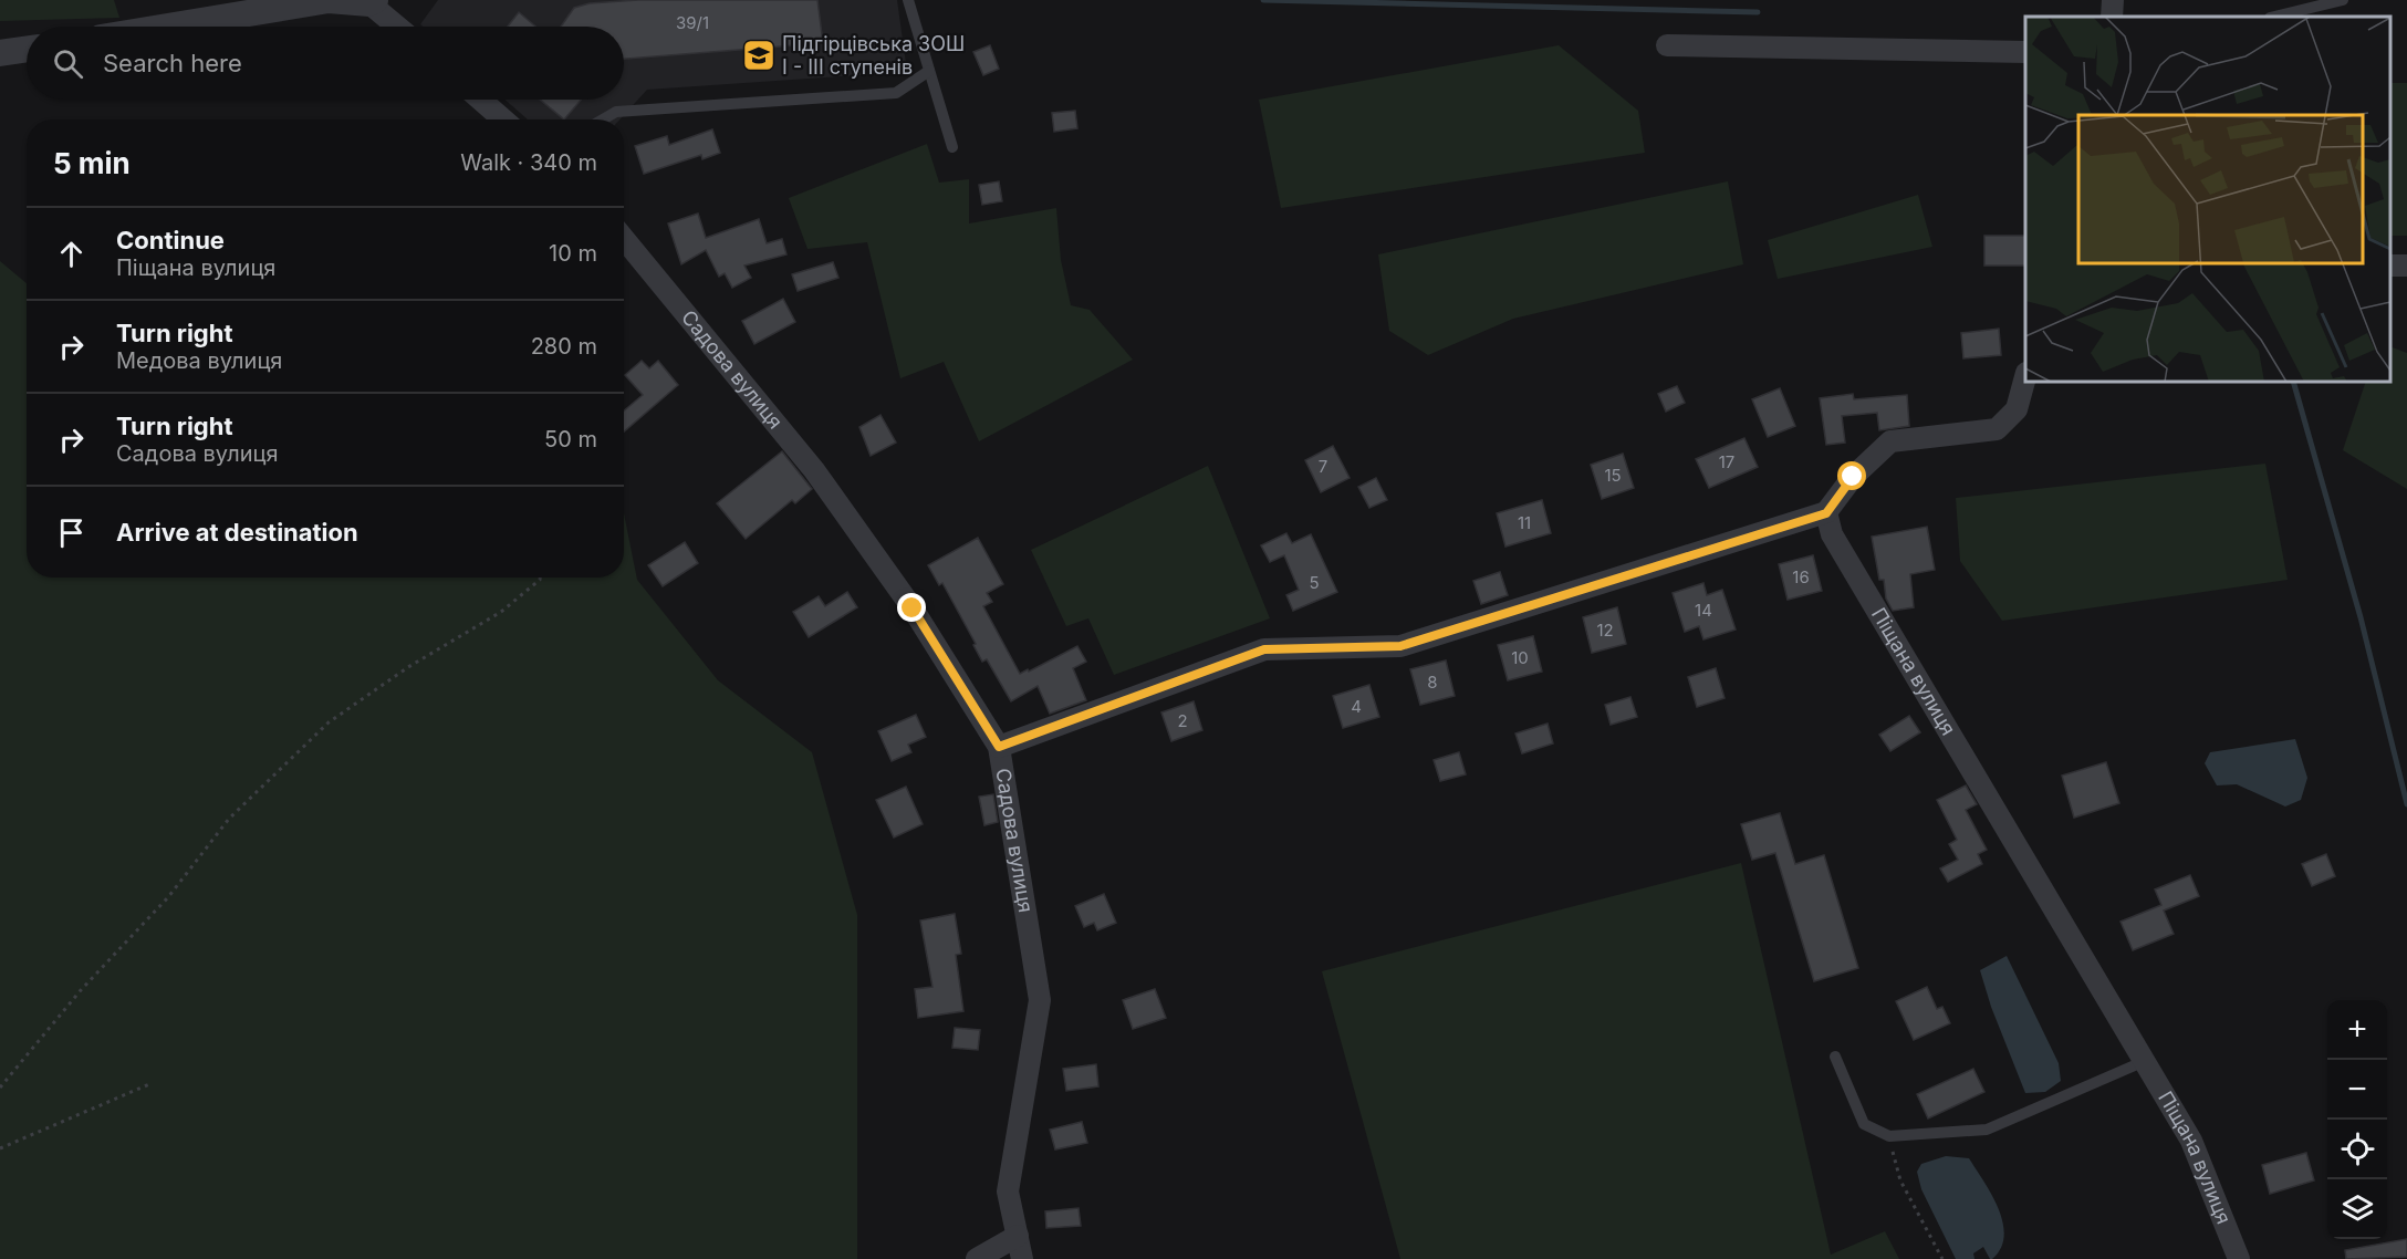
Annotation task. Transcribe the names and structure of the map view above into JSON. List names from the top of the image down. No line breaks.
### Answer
{"streets":{"street":["Садова вулиця","Піщана вулиця"]},"places":{"school or university":["Підгірцівська ЗОШ І - ІІІ ступенів"]},"house_numbers":["39/1","17","7","15","11","16","5","14","12","10","8","4","2"],"page":{"search":"Search here","heading":["5 min","Walk · 340 m"],"list":[["Continue","Піщана вулиця","10 m"],["Turn right","Медова вулиця","280 m"],["Turn right","Садова вулиця","50 m"],"Arrive at destination"],"map_buttons":["+","−"]}}
